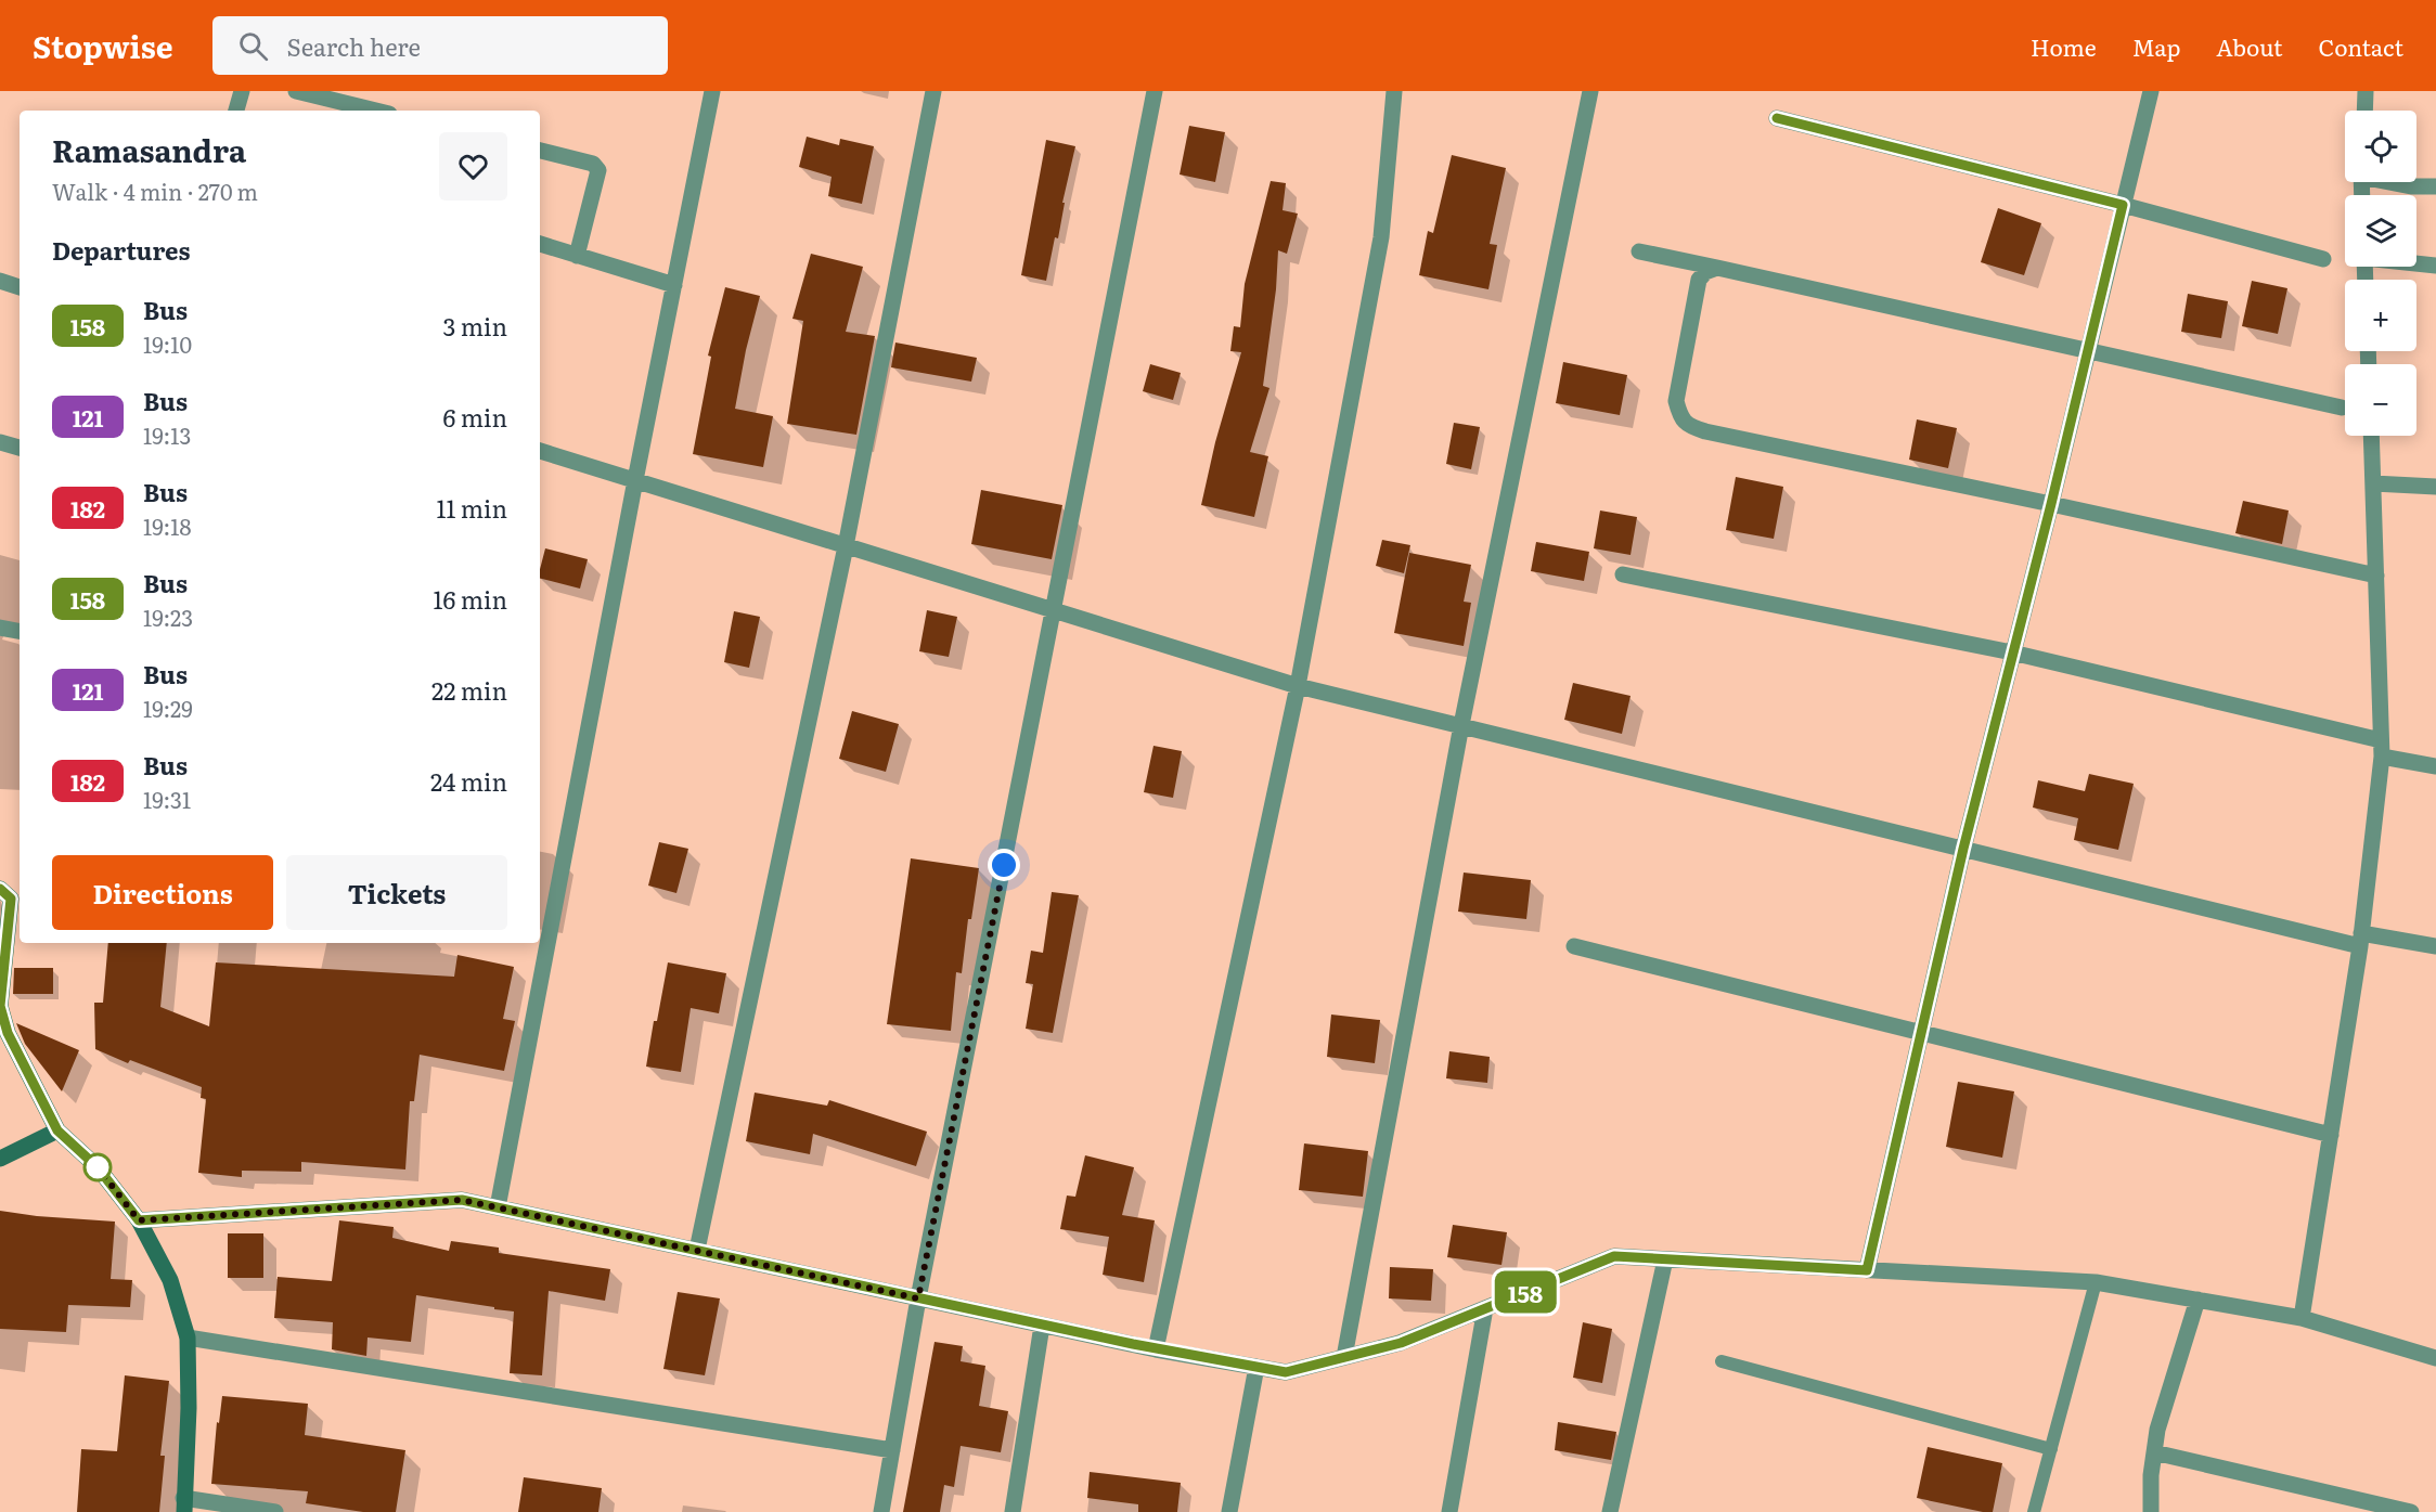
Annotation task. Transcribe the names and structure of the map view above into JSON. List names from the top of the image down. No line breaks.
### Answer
{"lines":["bus line 158"],"page":{"header":"Stopwise","search":"Search here","nav":["Home","Map","About","Contact"],"on_map":"158","map_buttons":["+","−"],"heading":[["Ramasandra","Walk · 4 min · 270 m"],"Departures"],"list":[{"mark":"158","name":"Bus","note":"19:10","value":"3 min"},{"mark":"121","name":"Bus","note":"19:13","value":"6 min"},{"mark":"182","name":"Bus","note":"19:18","value":"11 min"},{"mark":"158","name":"Bus","note":"19:23","value":"16 min"},{"mark":"121","name":"Bus","note":"19:29","value":"22 min"},{"mark":"182","name":"Bus","note":"19:31","value":"24 min"}],"buttons":["Directions","Tickets"]}}
